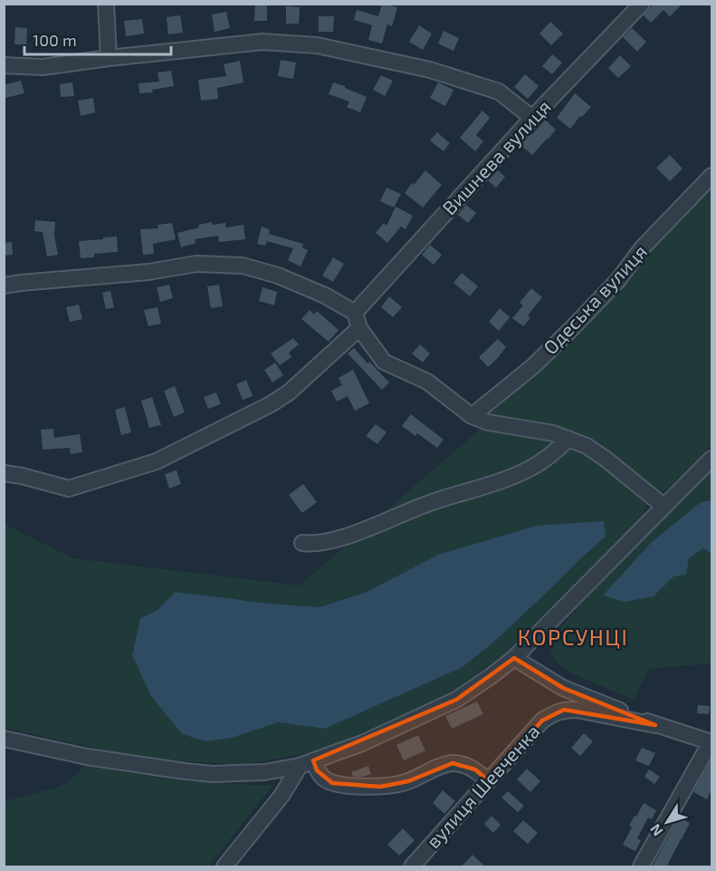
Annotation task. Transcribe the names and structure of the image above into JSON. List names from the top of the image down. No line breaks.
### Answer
{"streets":{"street":["Вишнева вулиця","Одеська вулиця","вулиця Шевченка"]},"districts":["КОРСУНЦІ"],"scale_bar":"100 m","north":"bottom left"}
